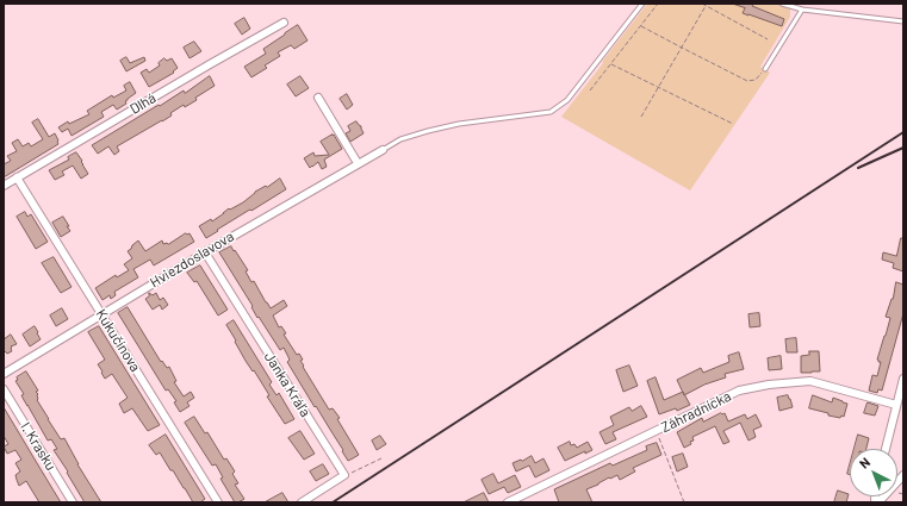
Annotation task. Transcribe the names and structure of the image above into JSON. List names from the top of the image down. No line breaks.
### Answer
{"streets":{"street":["Dlhá","Hviezdoslavova","Kukučínova","Janka Kráľa","Záhradnícka","I. Krasku"]},"crossings":[["Dlhá","Kukučínova"],["Hviezdoslavova","Kukučínova"],["Hviezdoslavova","Janka Kráľa"]],"north":"top left"}
